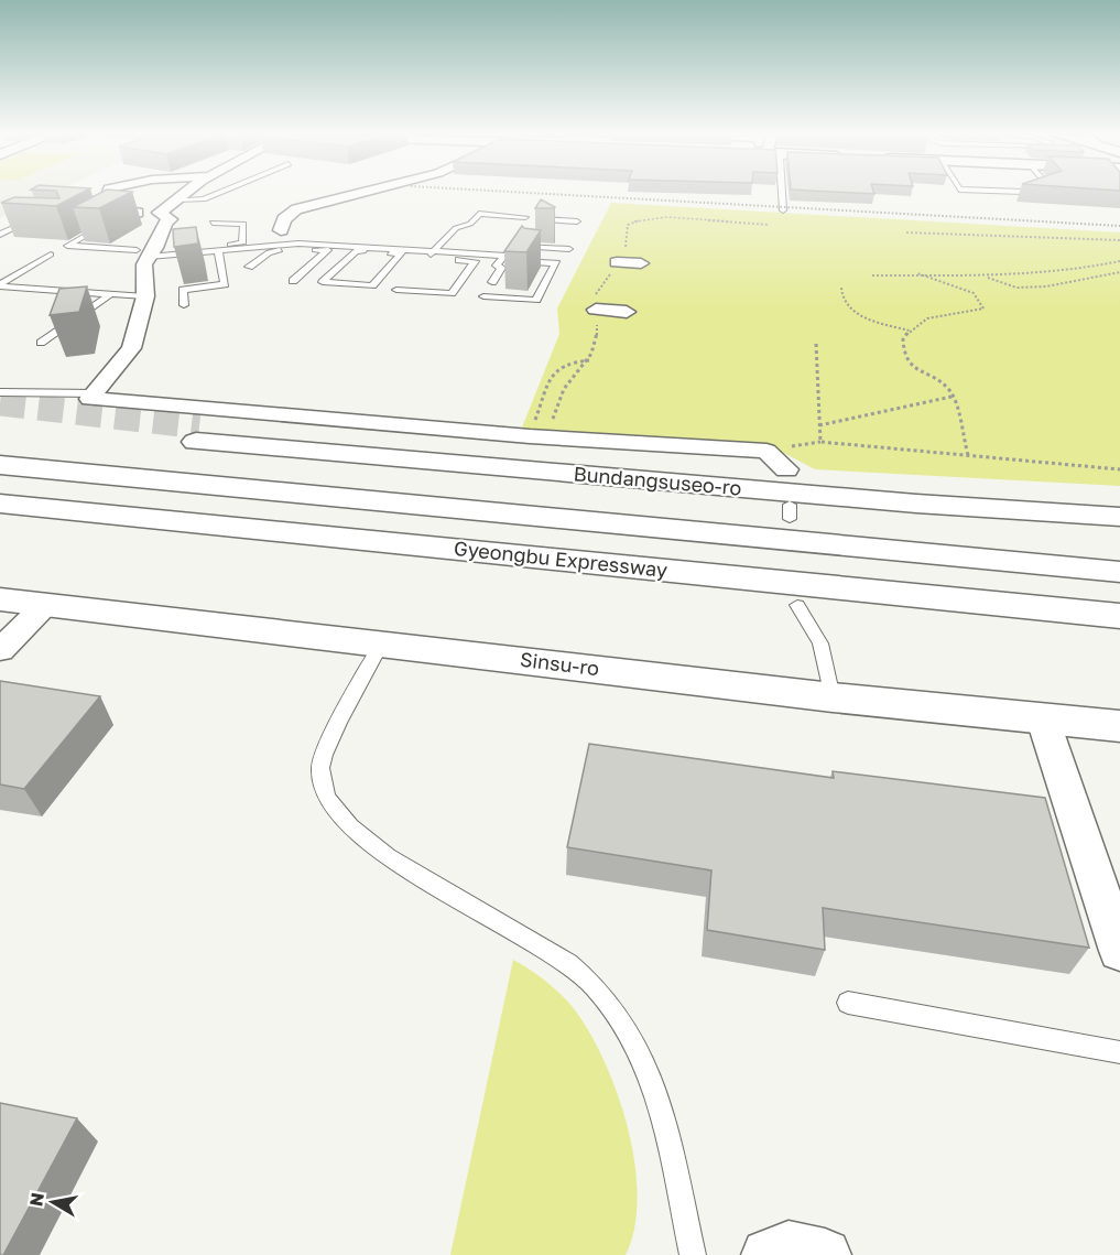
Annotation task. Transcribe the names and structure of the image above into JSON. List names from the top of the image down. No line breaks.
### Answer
{"streets":{"main road":["Bundangsuseo-ro","Gyeongbu Expressway","Sinsu-ro"]},"north":"left"}
